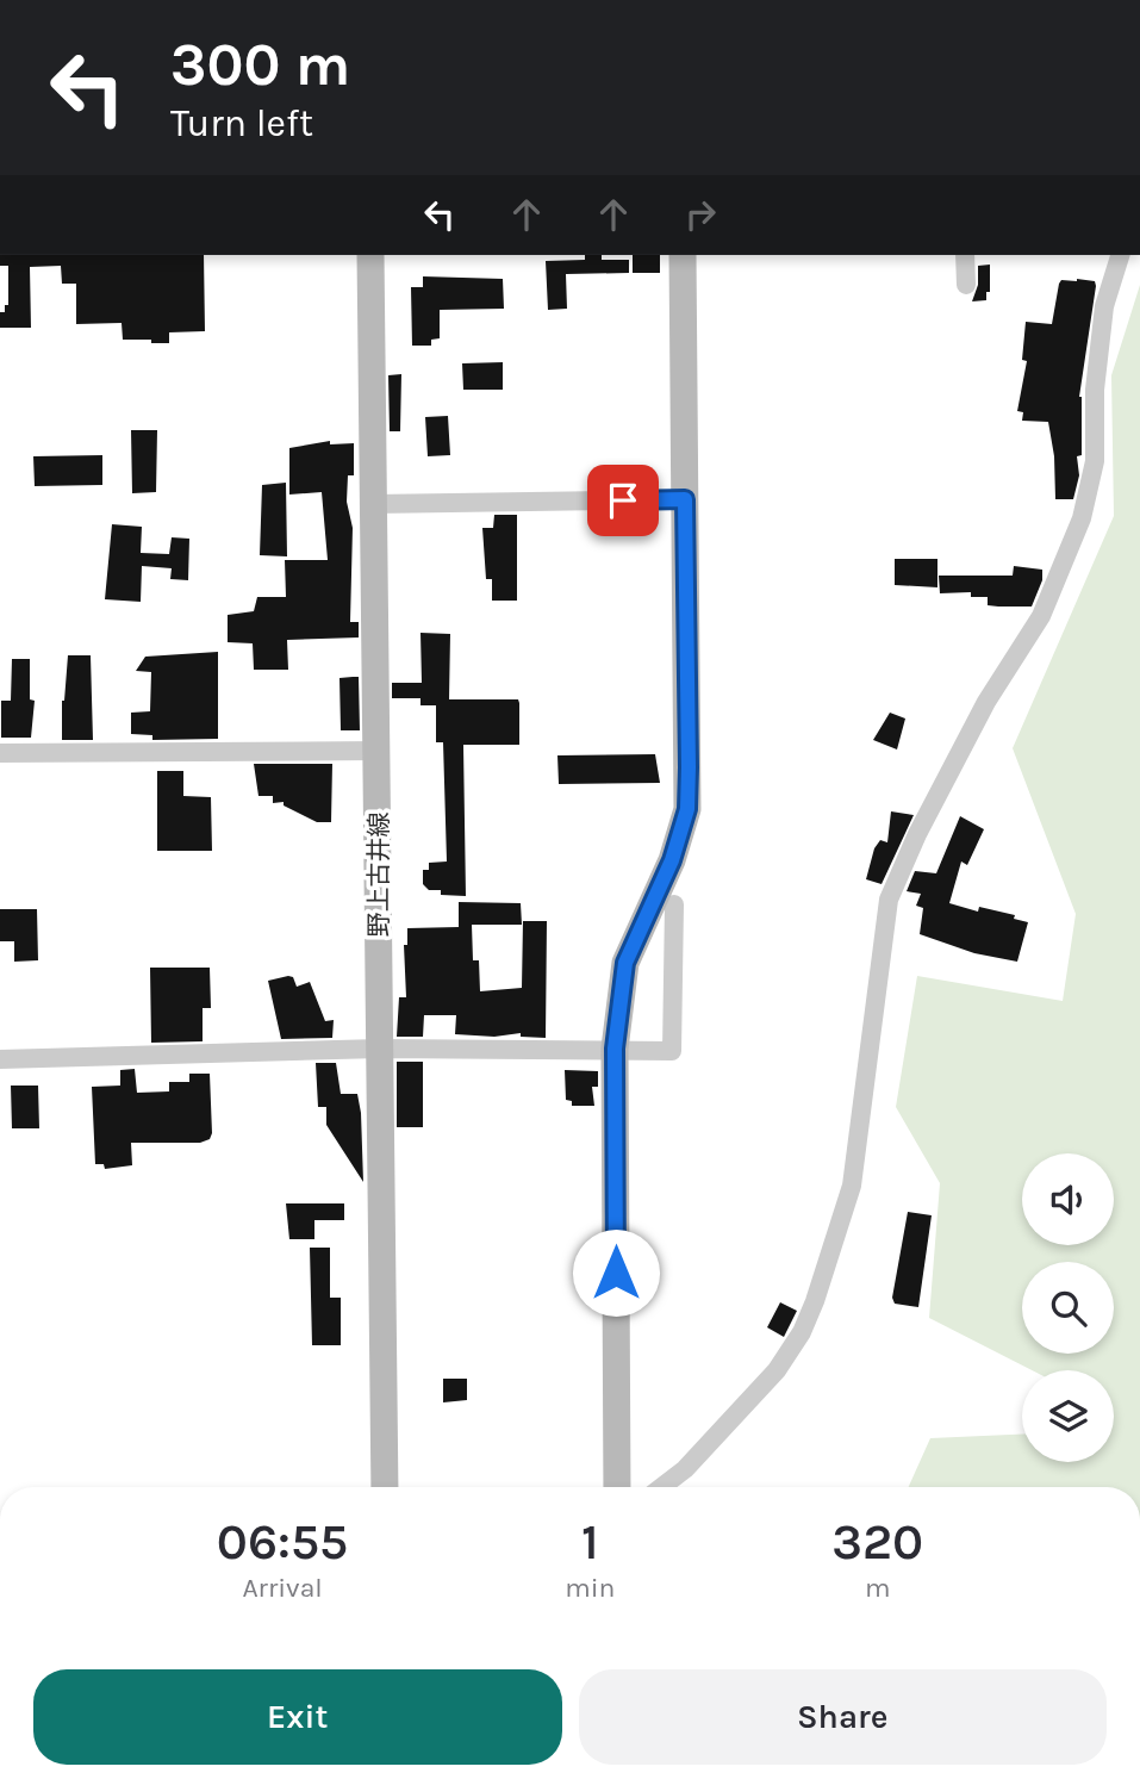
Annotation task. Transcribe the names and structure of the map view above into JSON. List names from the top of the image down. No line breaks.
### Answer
{"streets":{"street":["野上古井線"]},"page":{"turn":["300 m","Turn left"],"eta":["06:55","Arrival","1","min","320","m"],"buttons":["Exit","Share"]}}
